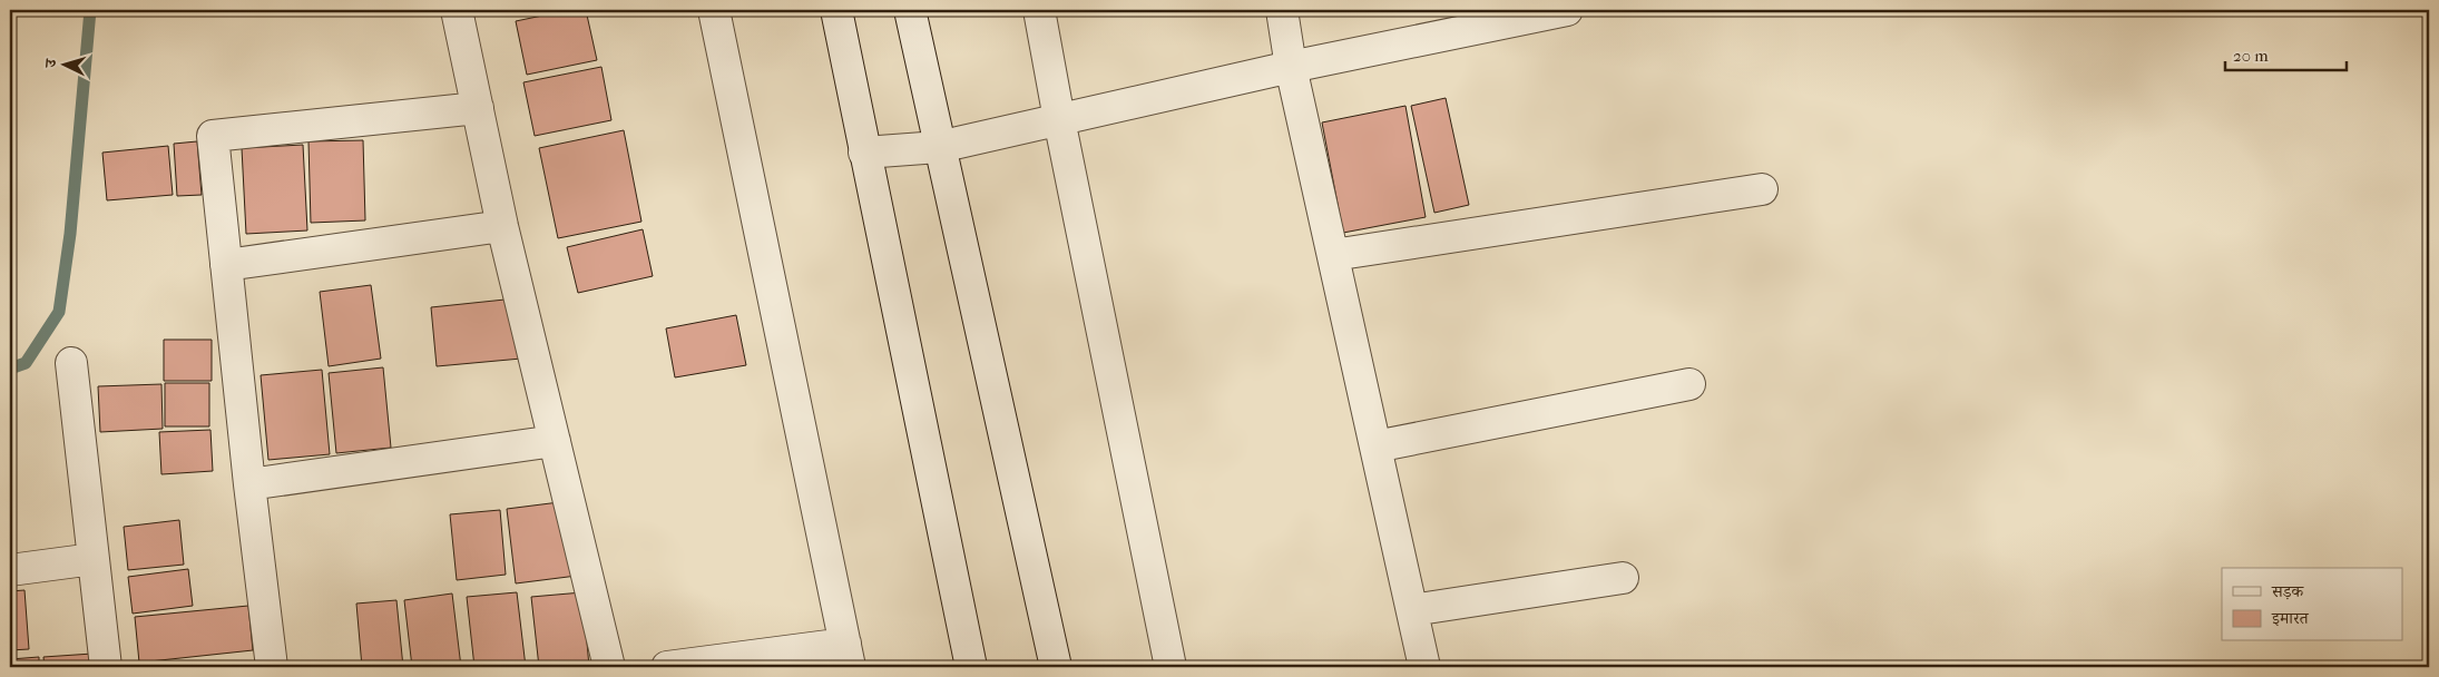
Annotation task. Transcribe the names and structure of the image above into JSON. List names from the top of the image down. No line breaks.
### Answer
{"legend":["सड़क","इमारत"],"scale_bar":"20 m","north":"left"}
